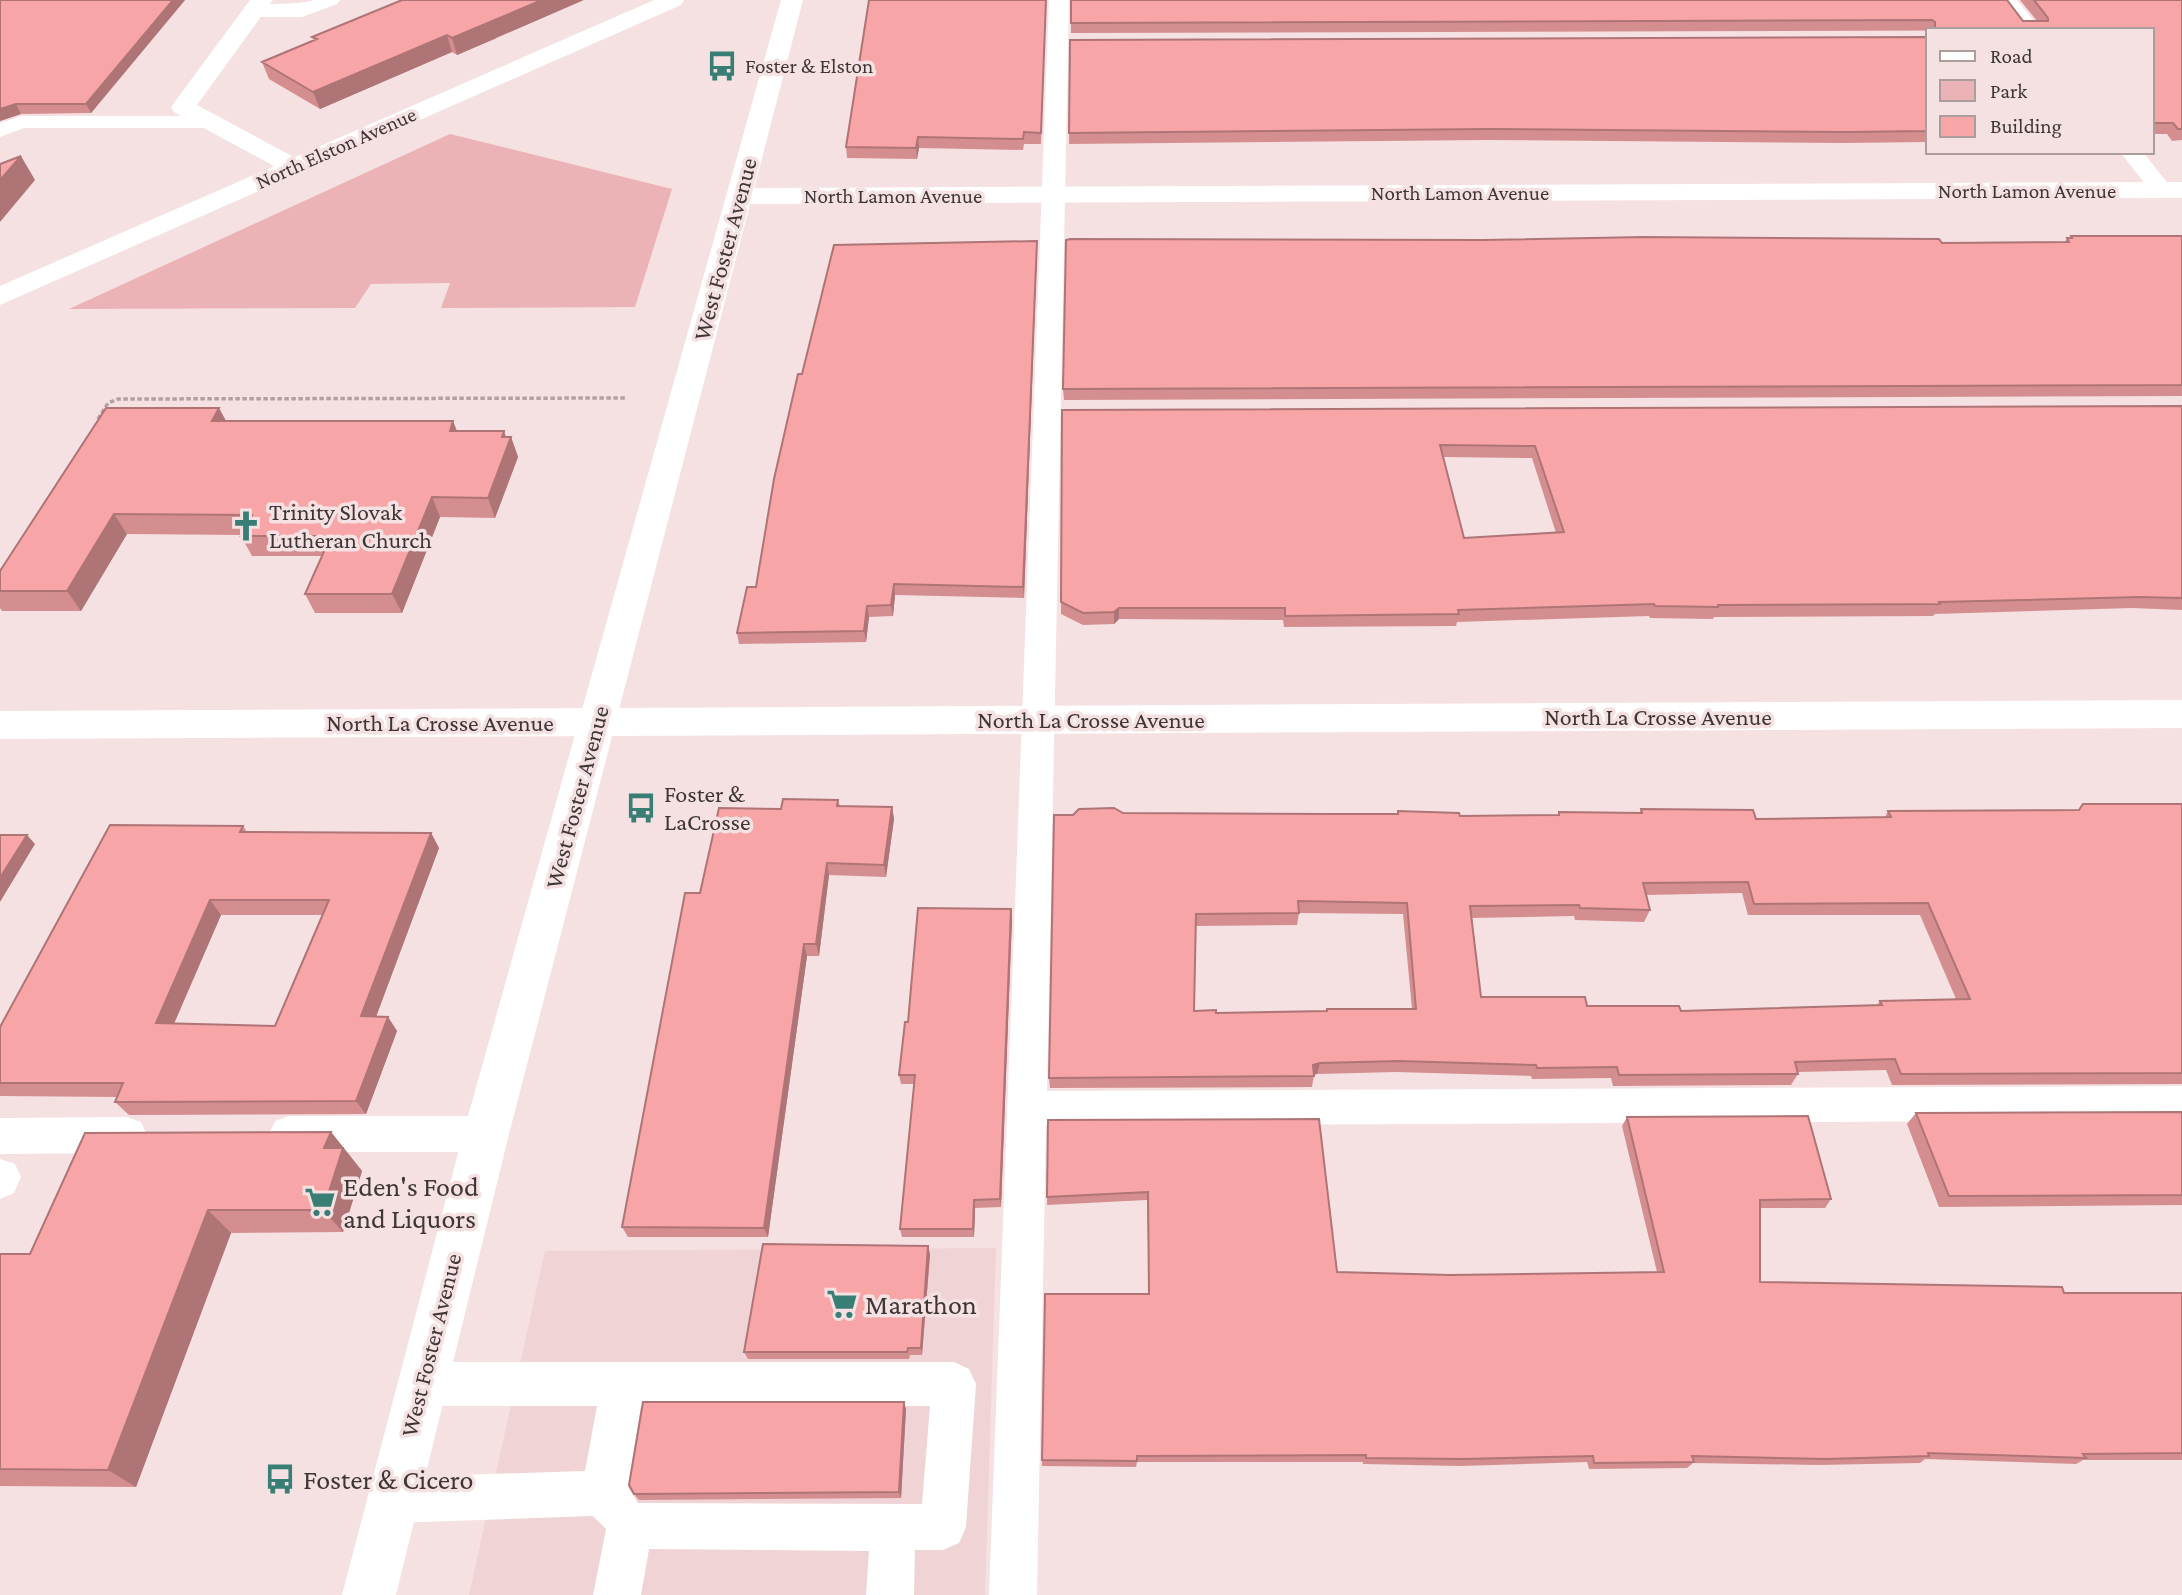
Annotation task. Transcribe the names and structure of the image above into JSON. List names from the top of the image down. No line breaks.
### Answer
{"streets":{"street":["North Elston Avenue","North Lamon Avenue","West Foster Avenue","North La Crosse Avenue"]},"crossings":[["North Lamon Avenue","West Foster Avenue"],["West Foster Avenue","North La Crosse Avenue"]],"places":{"bus stop":["Foster & Elston","Foster & LaCrosse","Foster & Cicero"],"church":["Trinity Slovak Lutheran Church"],"supermarket":["Eden's Food and Liquors","Marathon"]},"legend":["Road","Park","Building"]}
